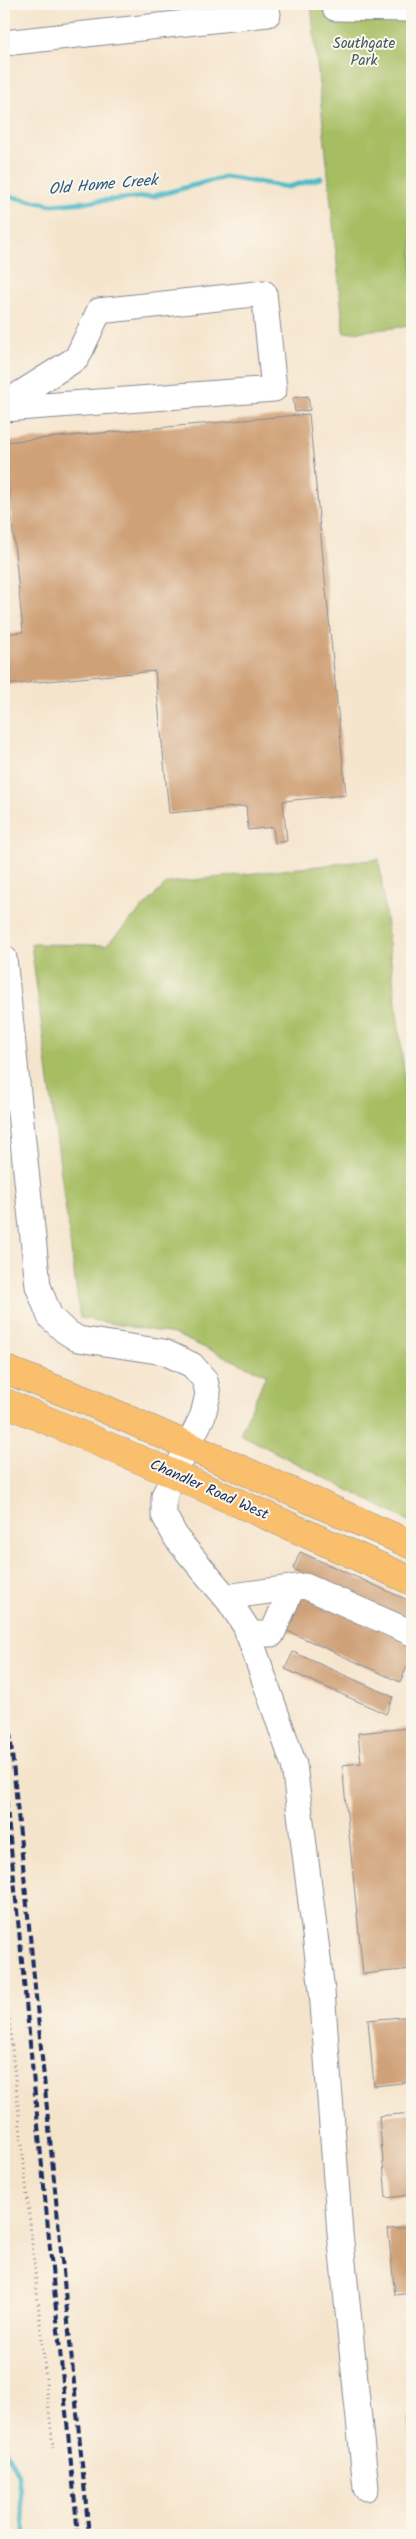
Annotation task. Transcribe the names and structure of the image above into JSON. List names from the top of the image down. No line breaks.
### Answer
{"streets":{"main road":["Chandler Road West"]},"water":["Old Home Creek"],"parks":["Southgate Park"]}
